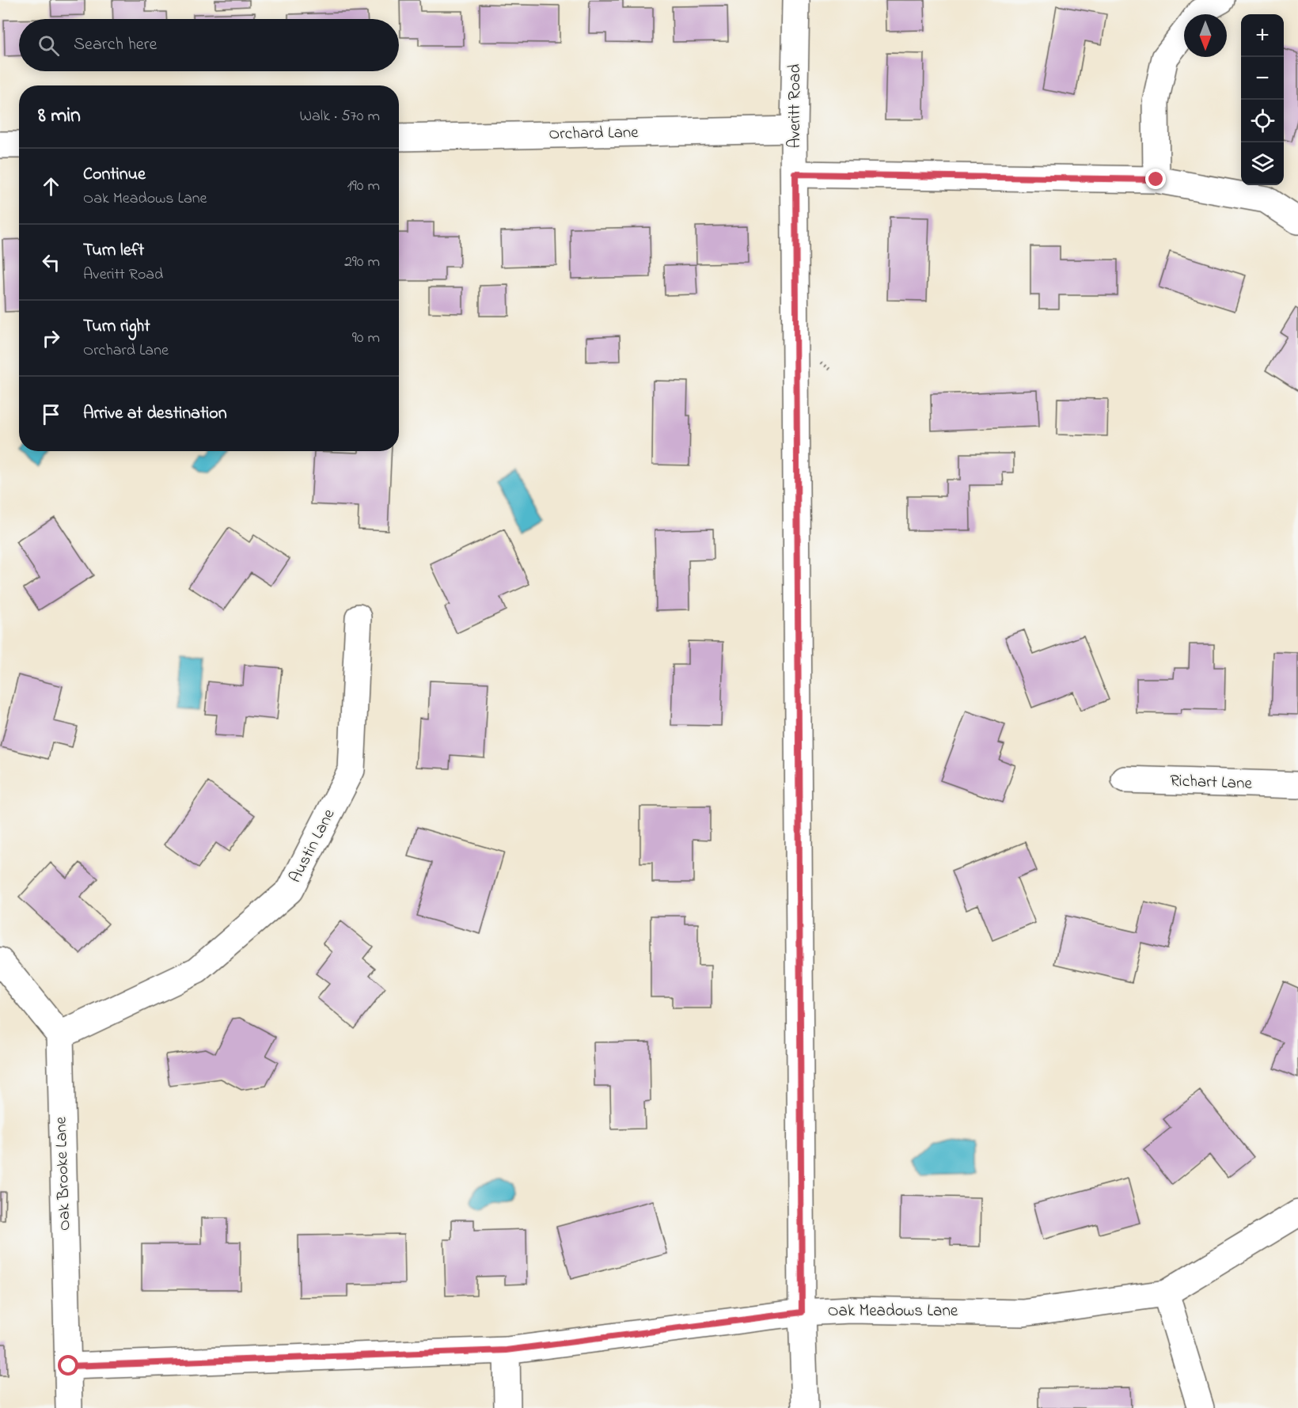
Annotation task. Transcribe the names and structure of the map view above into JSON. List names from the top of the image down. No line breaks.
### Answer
{"streets":{"street":["Averitt Road","Orchard Lane","Richart Lane","Austin Lane","Oak Brooke Lane","Oak Meadows Lane"]},"crossings":[["Averitt Road","Orchard Lane"],["Averitt Road","Oak Meadows Lane"],["Austin Lane","Oak Brooke Lane"],["Oak Brooke Lane","Oak Meadows Lane"]],"north":"bottom","page":{"map_buttons":["+","−"],"search":"Search here","heading":["8 min","Walk · 570 m"],"list":[["Continue","Oak Meadows Lane","190 m"],["Turn left","Averitt Road","290 m"],["Turn right","Orchard Lane","90 m"],"Arrive at destination"]}}
